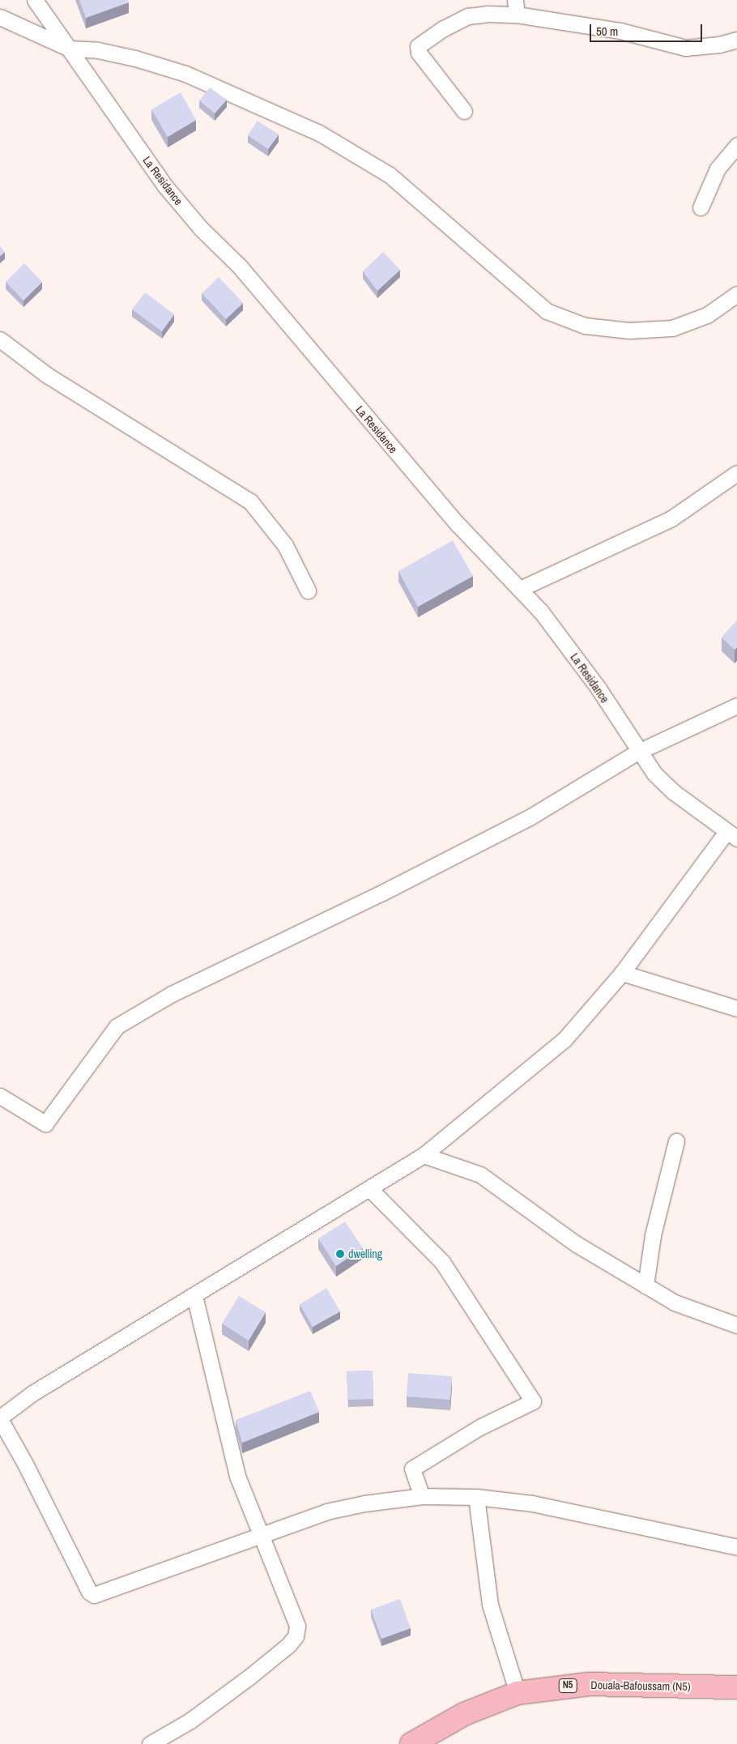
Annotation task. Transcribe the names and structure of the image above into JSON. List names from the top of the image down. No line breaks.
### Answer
{"streets":{"highway":["N5","Douala-Bafoussam (N5)"],"street":["La Residance"]},"places":["dwelling"],"scale_bar":"50 m"}
